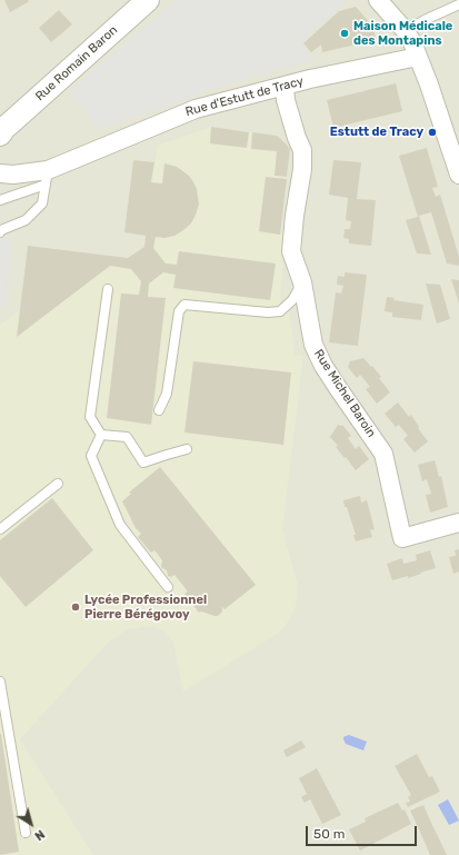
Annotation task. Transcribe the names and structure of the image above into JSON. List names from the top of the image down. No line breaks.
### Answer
{"streets":{"street":["Rue Romain Baron","Rue d'Estutt de Tracy","Rue Michel Baroin"]},"crossings":[["Rue d'Estutt de Tracy","Rue Michel Baroin"]],"places":["Maison Médicale des Montapins","Estutt de Tracy","Lycée Professionnel Pierre Bérégovoy"],"scale_bar":"50 m","north":"bottom right"}
